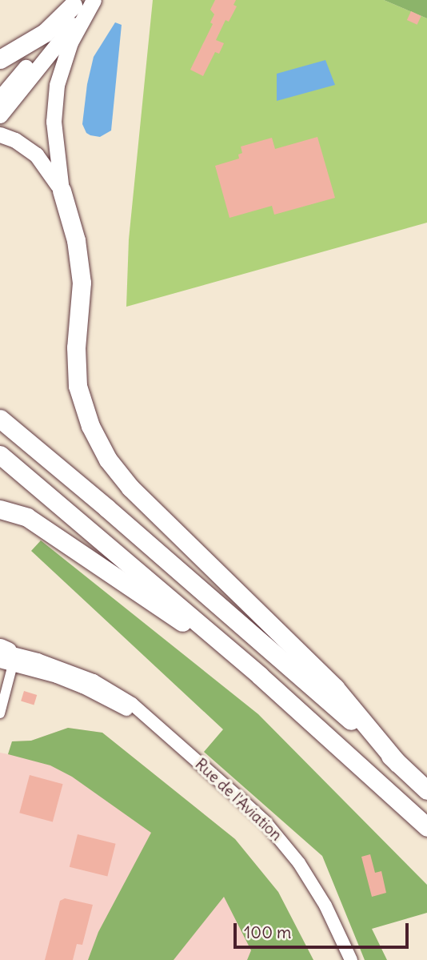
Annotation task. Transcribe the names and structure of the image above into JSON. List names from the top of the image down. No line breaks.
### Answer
{"streets":{"street":["Rue de l'Aviation"]},"scale_bar":"100 m"}
